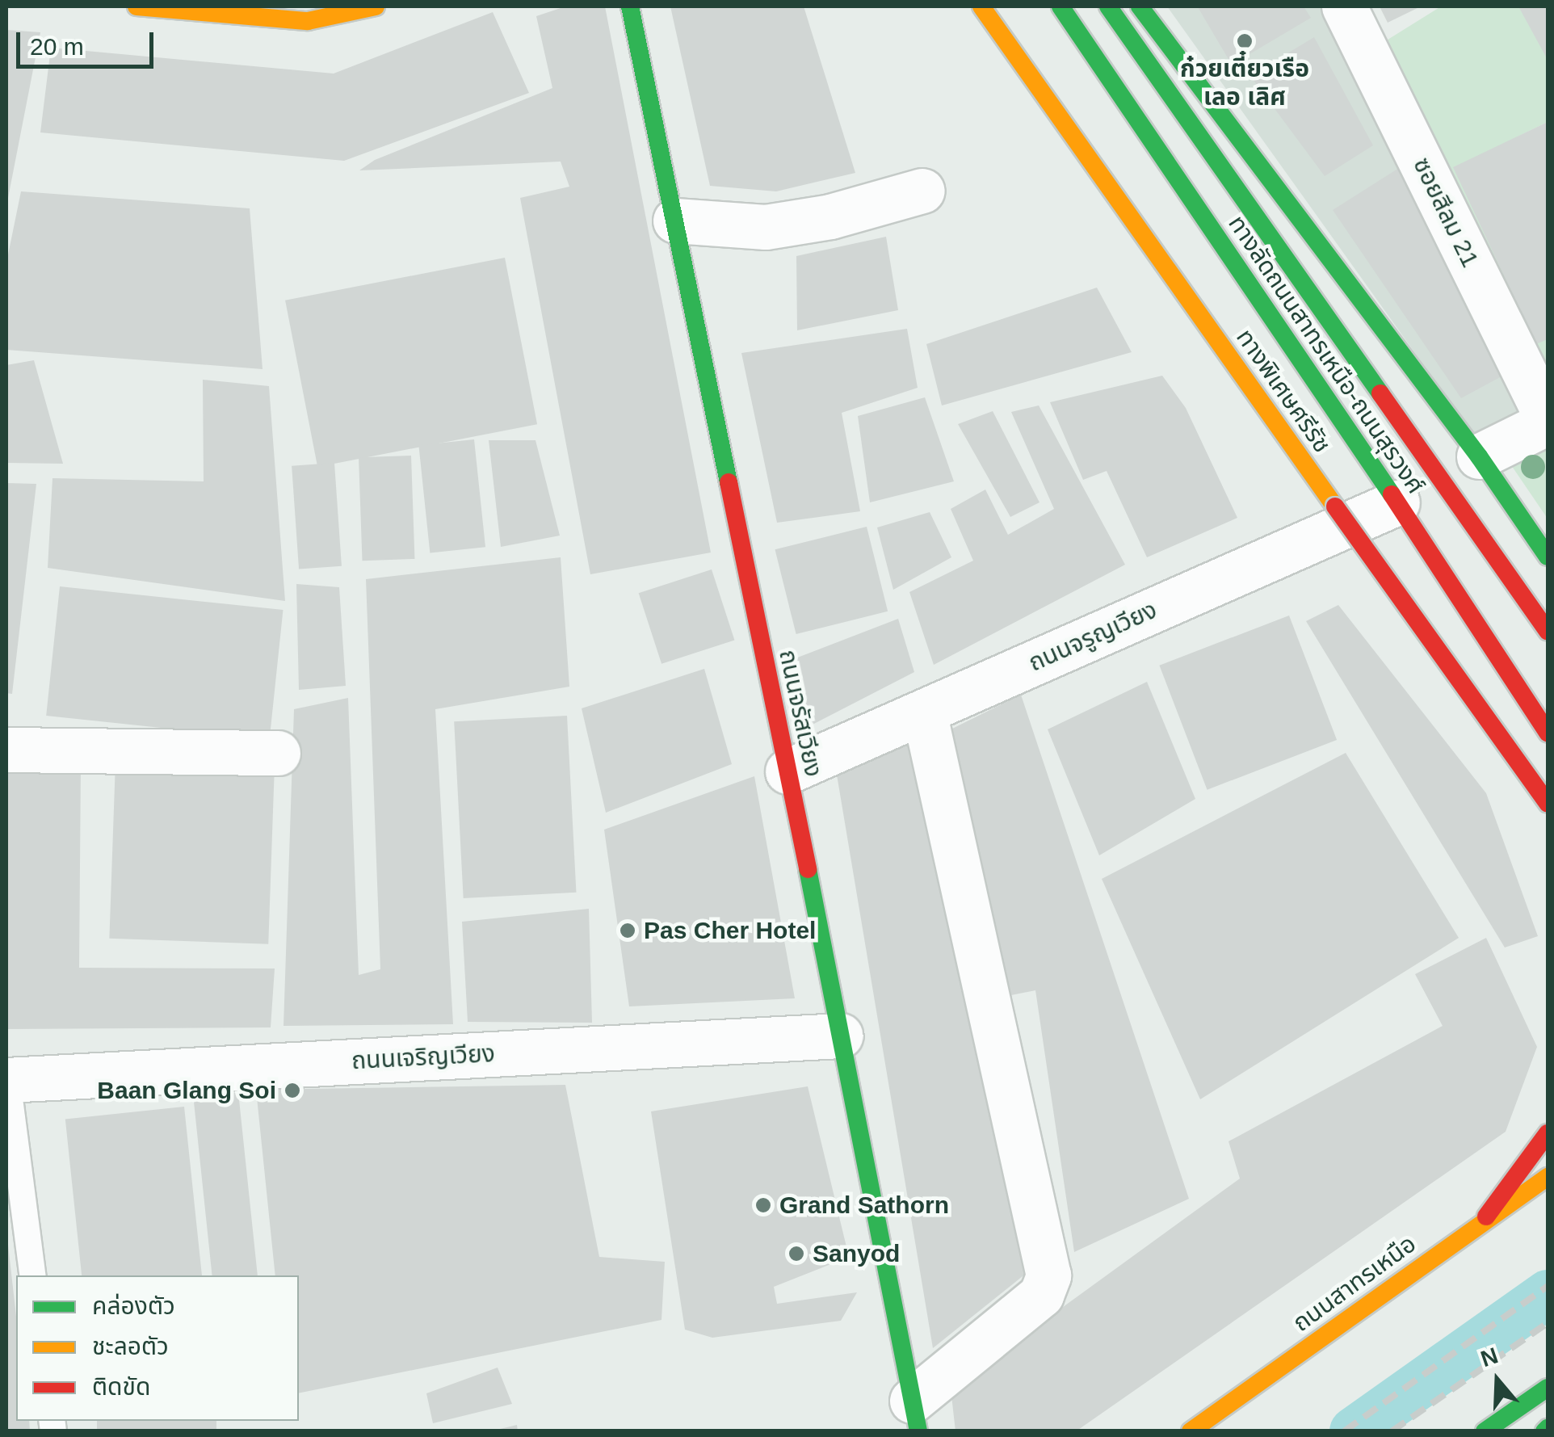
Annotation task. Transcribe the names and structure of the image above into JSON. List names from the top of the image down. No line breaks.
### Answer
{"streets":{"main road":["ทางลัดถนนสาทรเหนือ-ถนนสุรวงศ์","ทางพิเศษศรีรัช","ถนนจรัสเวียง","ถนนสาทรเหนือ"],"street":["ซอยสีลม 21","ถนนจรูญเวียง","ถนนเจริญเวียง"]},"crossings":[["ทางลัดถนนสาทรเหนือ-ถนนสุรวงศ์","ถนนจรูญเวียง"],["ถนนจรูญเวียง","ถนนจรัสเวียง"],["ถนนจรัสเวียง","ถนนเจริญเวียง"]],"places":["ก๋วยเตี๋ยวเรือ เลอ เลิศ","Pas Cher Hotel","Baan Glang Soi","Grand Sathorn","Sanyod"],"legend":["คล่องตัว","ชะลอตัว","ติดขัด"],"scale_bar":"20 m","north":"top"}
